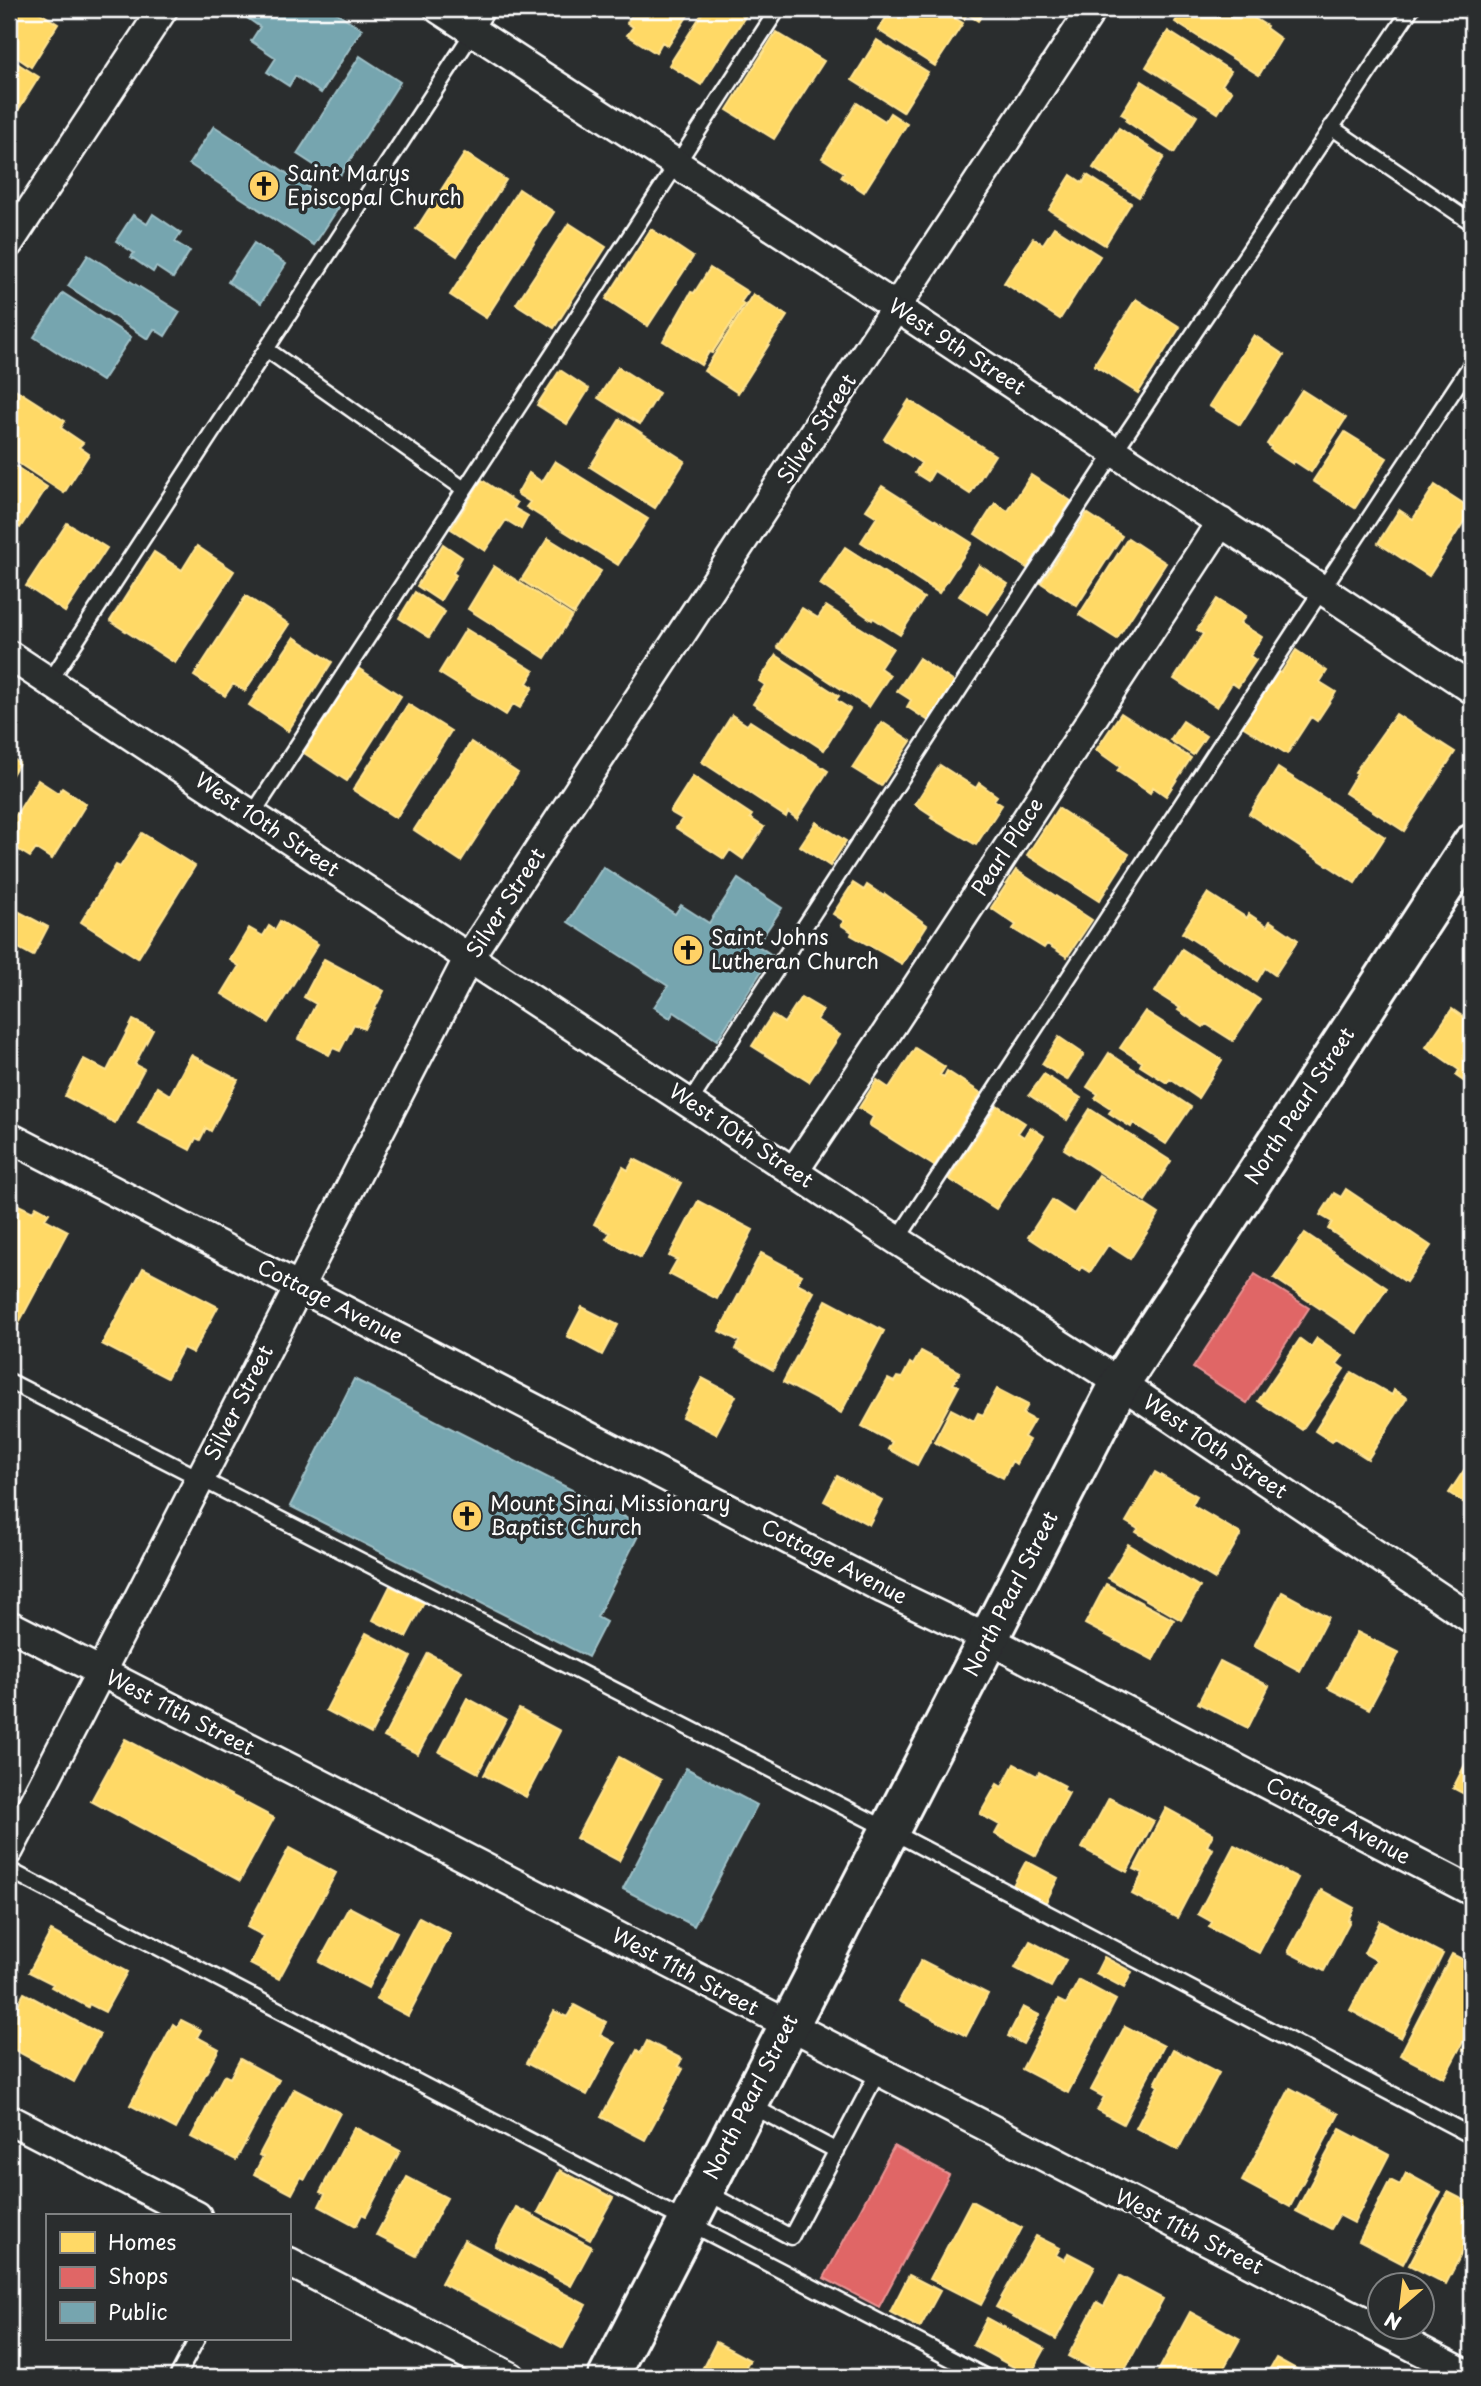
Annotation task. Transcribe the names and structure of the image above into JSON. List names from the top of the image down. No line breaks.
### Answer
{"streets":{"street":["West 9th Street","Silver Street","West 10th Street","Pearl Place","North Pearl Street","Cottage Avenue","West 11th Street"]},"crossings":[["West 9th Street","Silver Street"],["West 9th Street","Pearl Place"],["Silver Street","West 10th Street"],["Silver Street","Cottage Avenue"],["Silver Street","West 11th Street"],["West 10th Street","Pearl Place"],["West 10th Street","North Pearl Street"],["North Pearl Street","Cottage Avenue"],["North Pearl Street","West 11th Street"]],"places":{"church":["Saint Marys Episcopal Church","Saint Johns Lutheran Church","Mount Sinai Missionary Baptist Church"]},"legend":["Homes","Shops","Public"],"north":"bottom left"}
